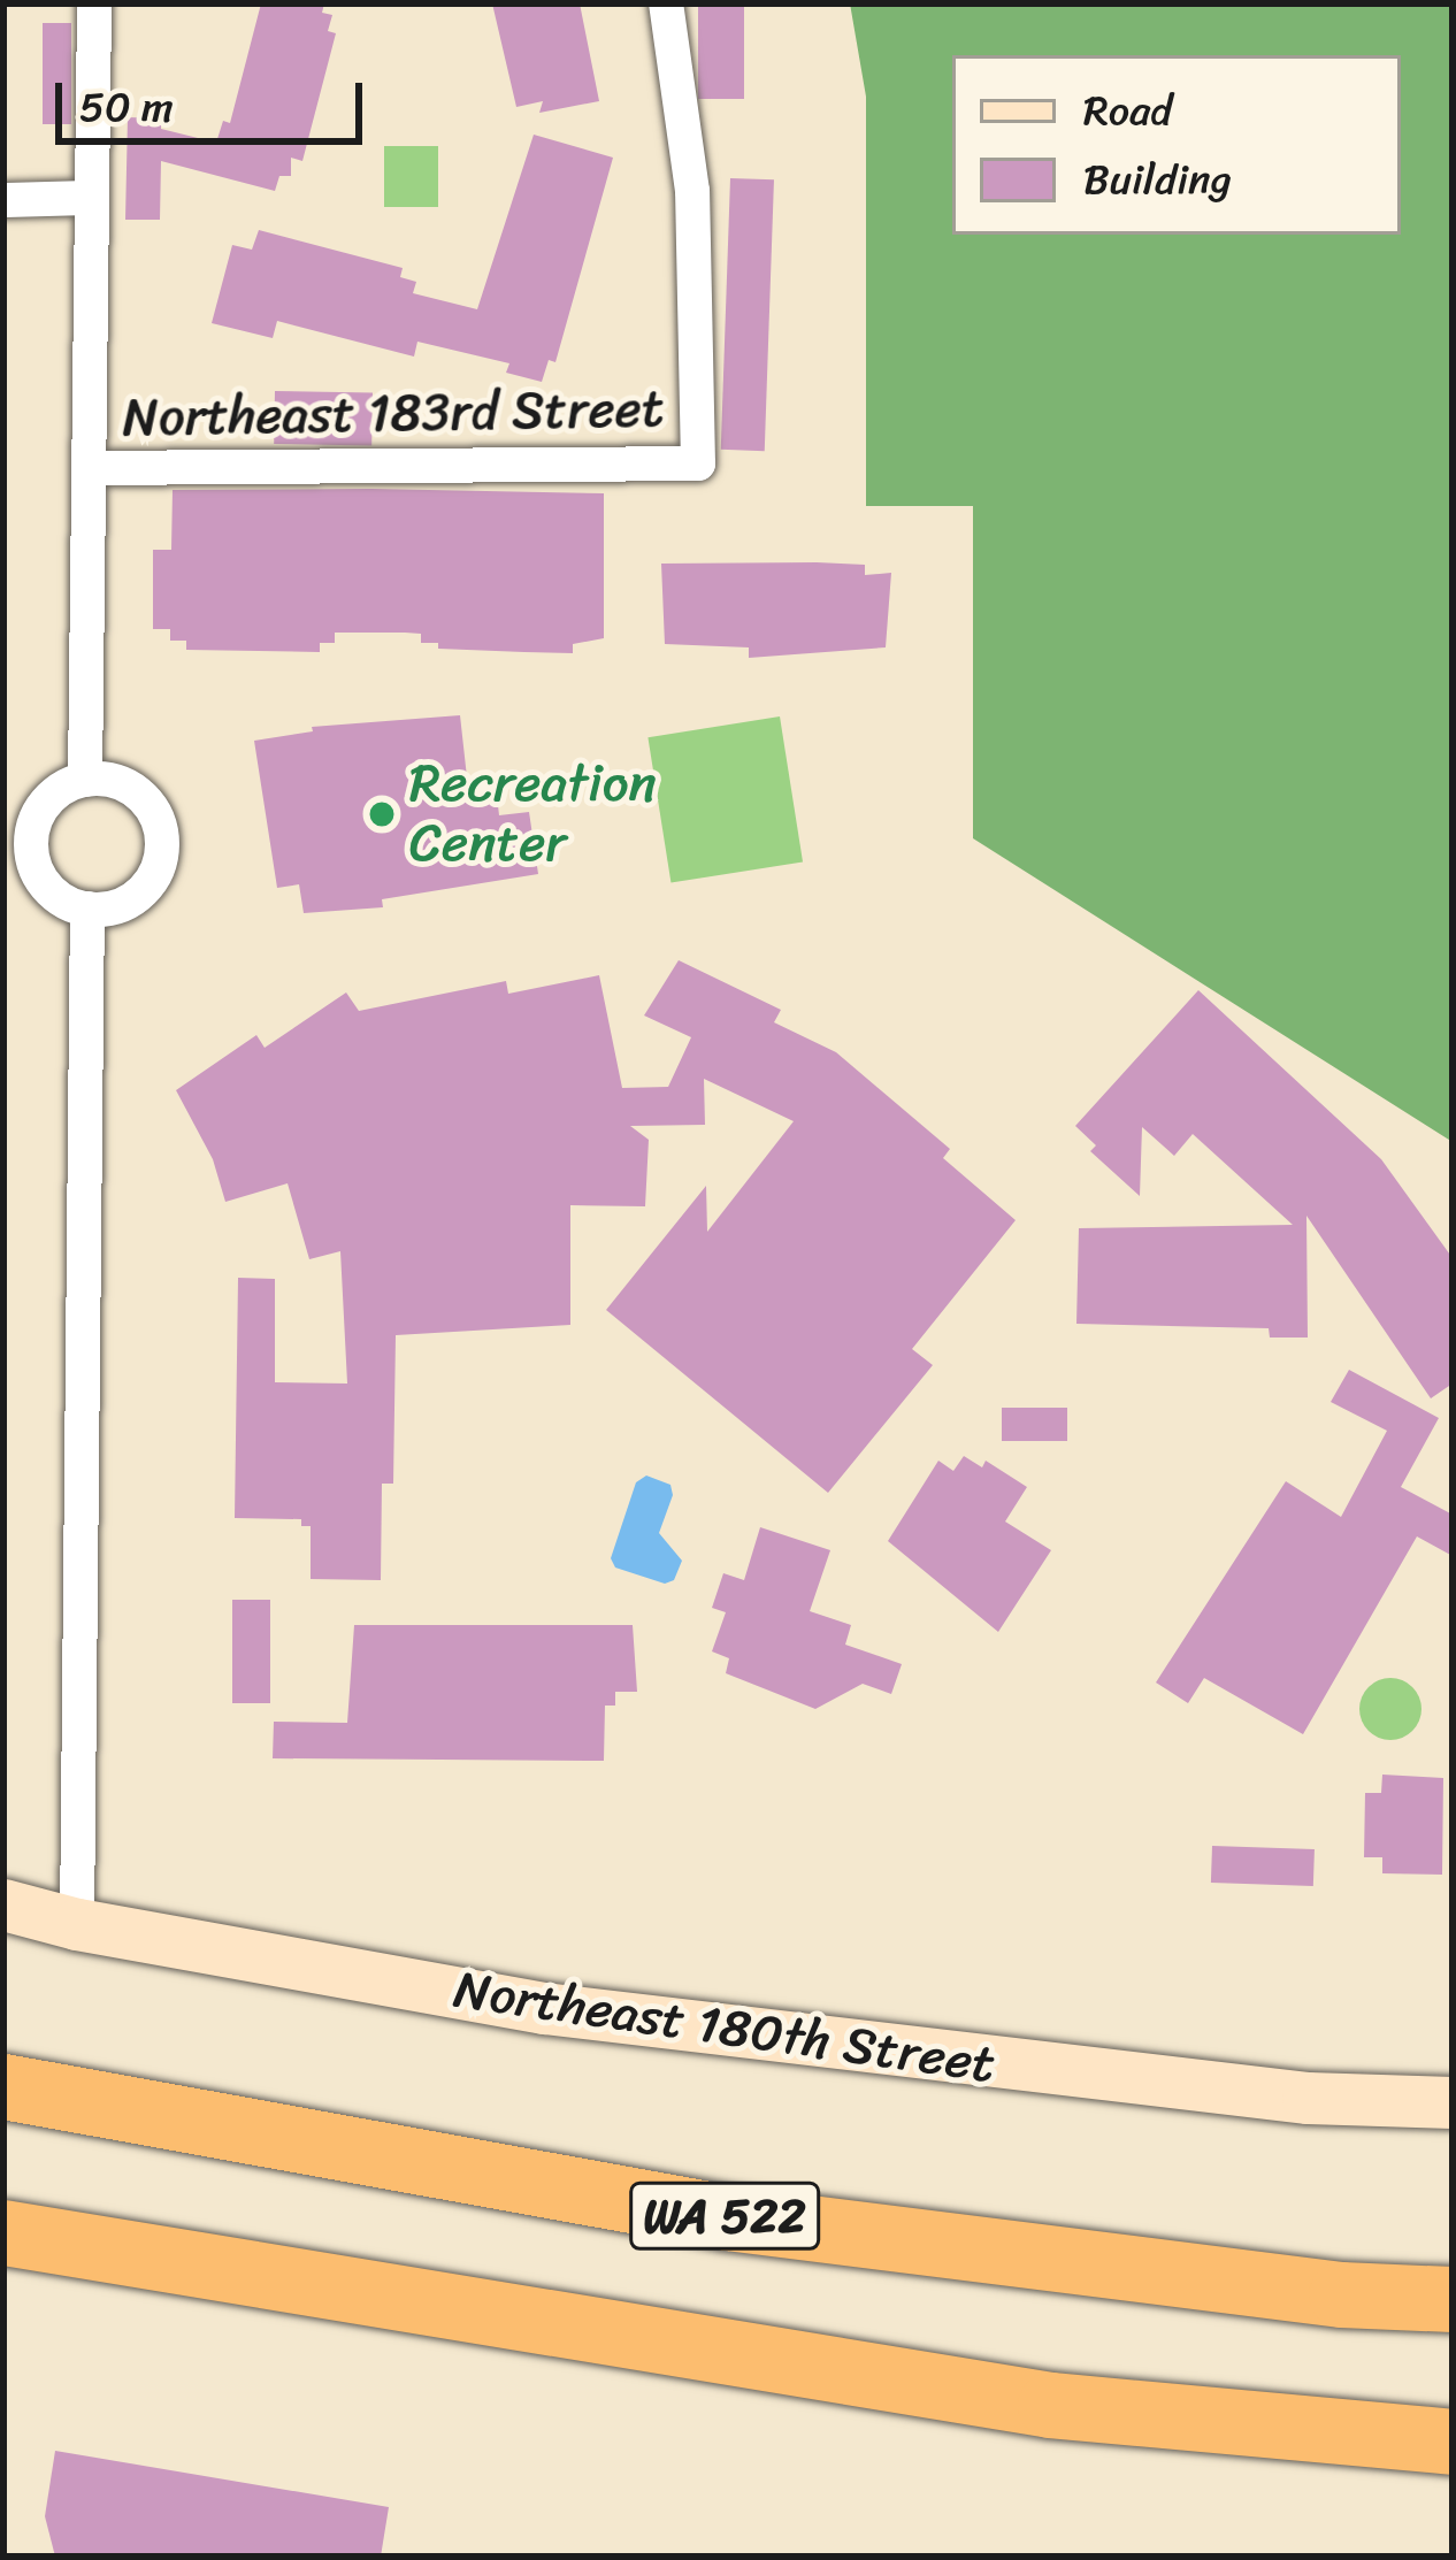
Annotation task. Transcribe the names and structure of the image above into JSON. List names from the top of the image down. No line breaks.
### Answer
{"streets":{"highway":["WA 522"],"main road":["Northeast 180th Street"],"street":["Northeast 183rd Street"]},"places":["Recreation Center"],"legend":["Road","Building"],"scale_bar":"50 m"}
